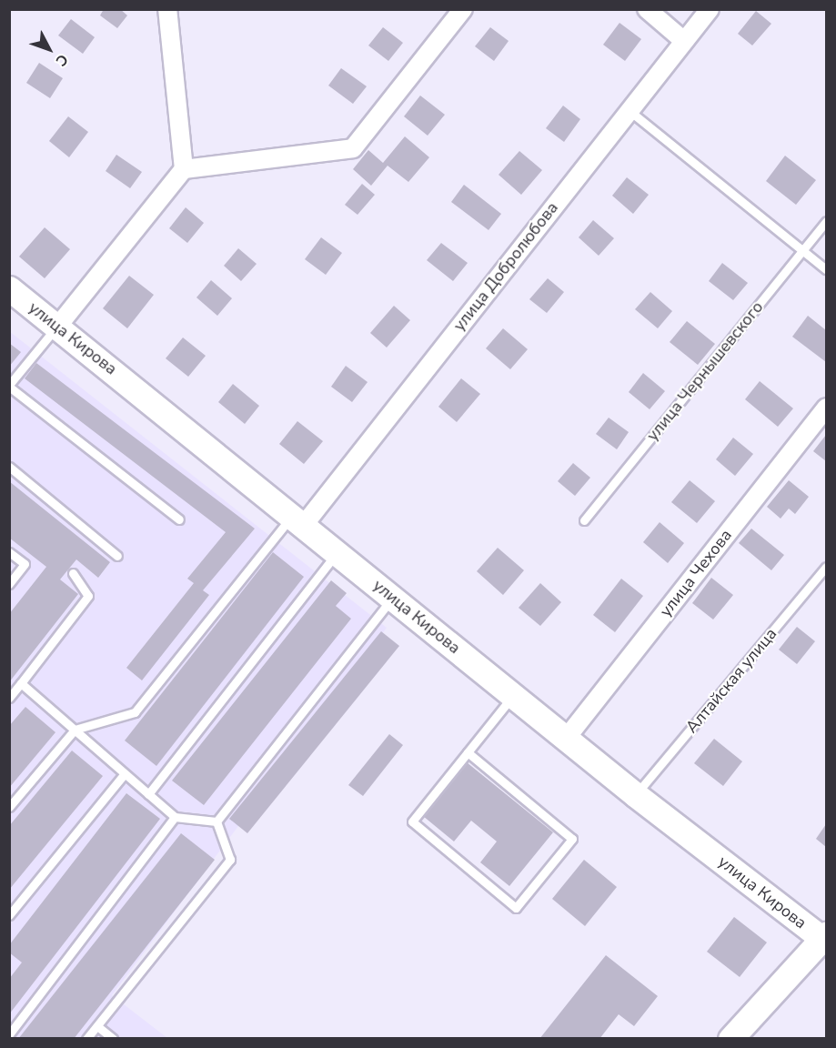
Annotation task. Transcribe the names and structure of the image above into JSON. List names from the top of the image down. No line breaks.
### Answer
{"streets":{"main road":["улица Кирова"],"street":["улица Добролюбова","улица Чехова"],"lane":["улица Чернышевского","Алтайская улица"]},"crossings":[["улица Добролюбова","улица Кирова"],["улица Кирова","улица Чехова"],["улица Кирова","Алтайская улица"]],"north":"bottom right"}
